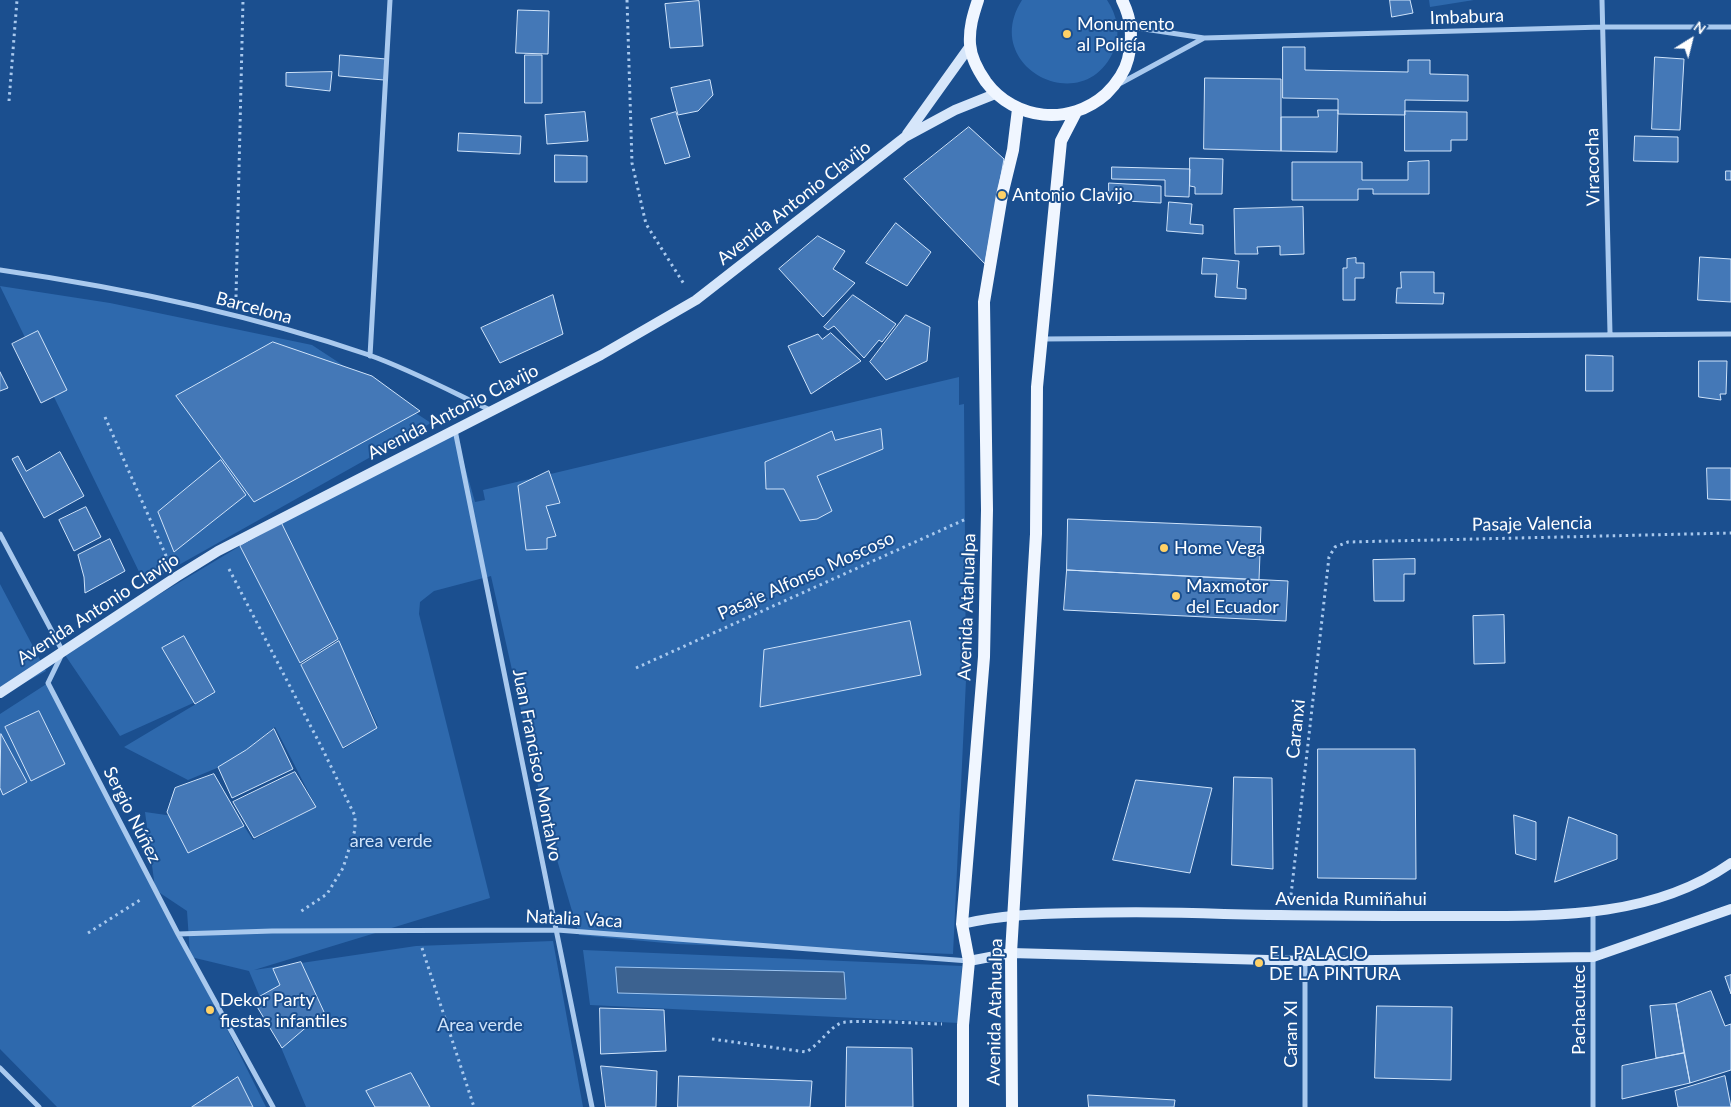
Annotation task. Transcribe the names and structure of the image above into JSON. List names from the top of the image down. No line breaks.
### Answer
{"streets":{"main road":["Avenida Antonio Clavijo","Avenida Atahualpa","Avenida Rumiñahui"],"street":["Imbabura","Viracocha","Barcelona","Juan Francisco Montalvo","Sergio Núñez","Natalia Vaca","Pachacutec","Caran XI"],"path":["Pasaje Valencia","Pasaje Alfonso Moscoso","Caranxi"]},"crossings":[["Imbabura","Viracocha"],["Avenida Antonio Clavijo","Barcelona"],["Avenida Antonio Clavijo","Juan Francisco Montalvo"],["Avenida Antonio Clavijo","Sergio Núñez"],["Pasaje Valencia","Caranxi"],["Pasaje Alfonso Moscoso","Avenida Atahualpa"],["Avenida Atahualpa","Avenida Rumiñahui"],["Avenida Atahualpa","Natalia Vaca"],["Caranxi","Avenida Rumiñahui"],["Juan Francisco Montalvo","Natalia Vaca"],["Sergio Núñez","Natalia Vaca"],["Avenida Rumiñahui","Pachacutec"]],"parks":["area verde","Area verde"],"places":["Monumento al Policía","Antonio Clavijo","Home Vega","Maxmotor del Ecuador","EL PALACIO DE LA PINTURA","Dekor Party fiestas infantiles"],"north":"top right"}
